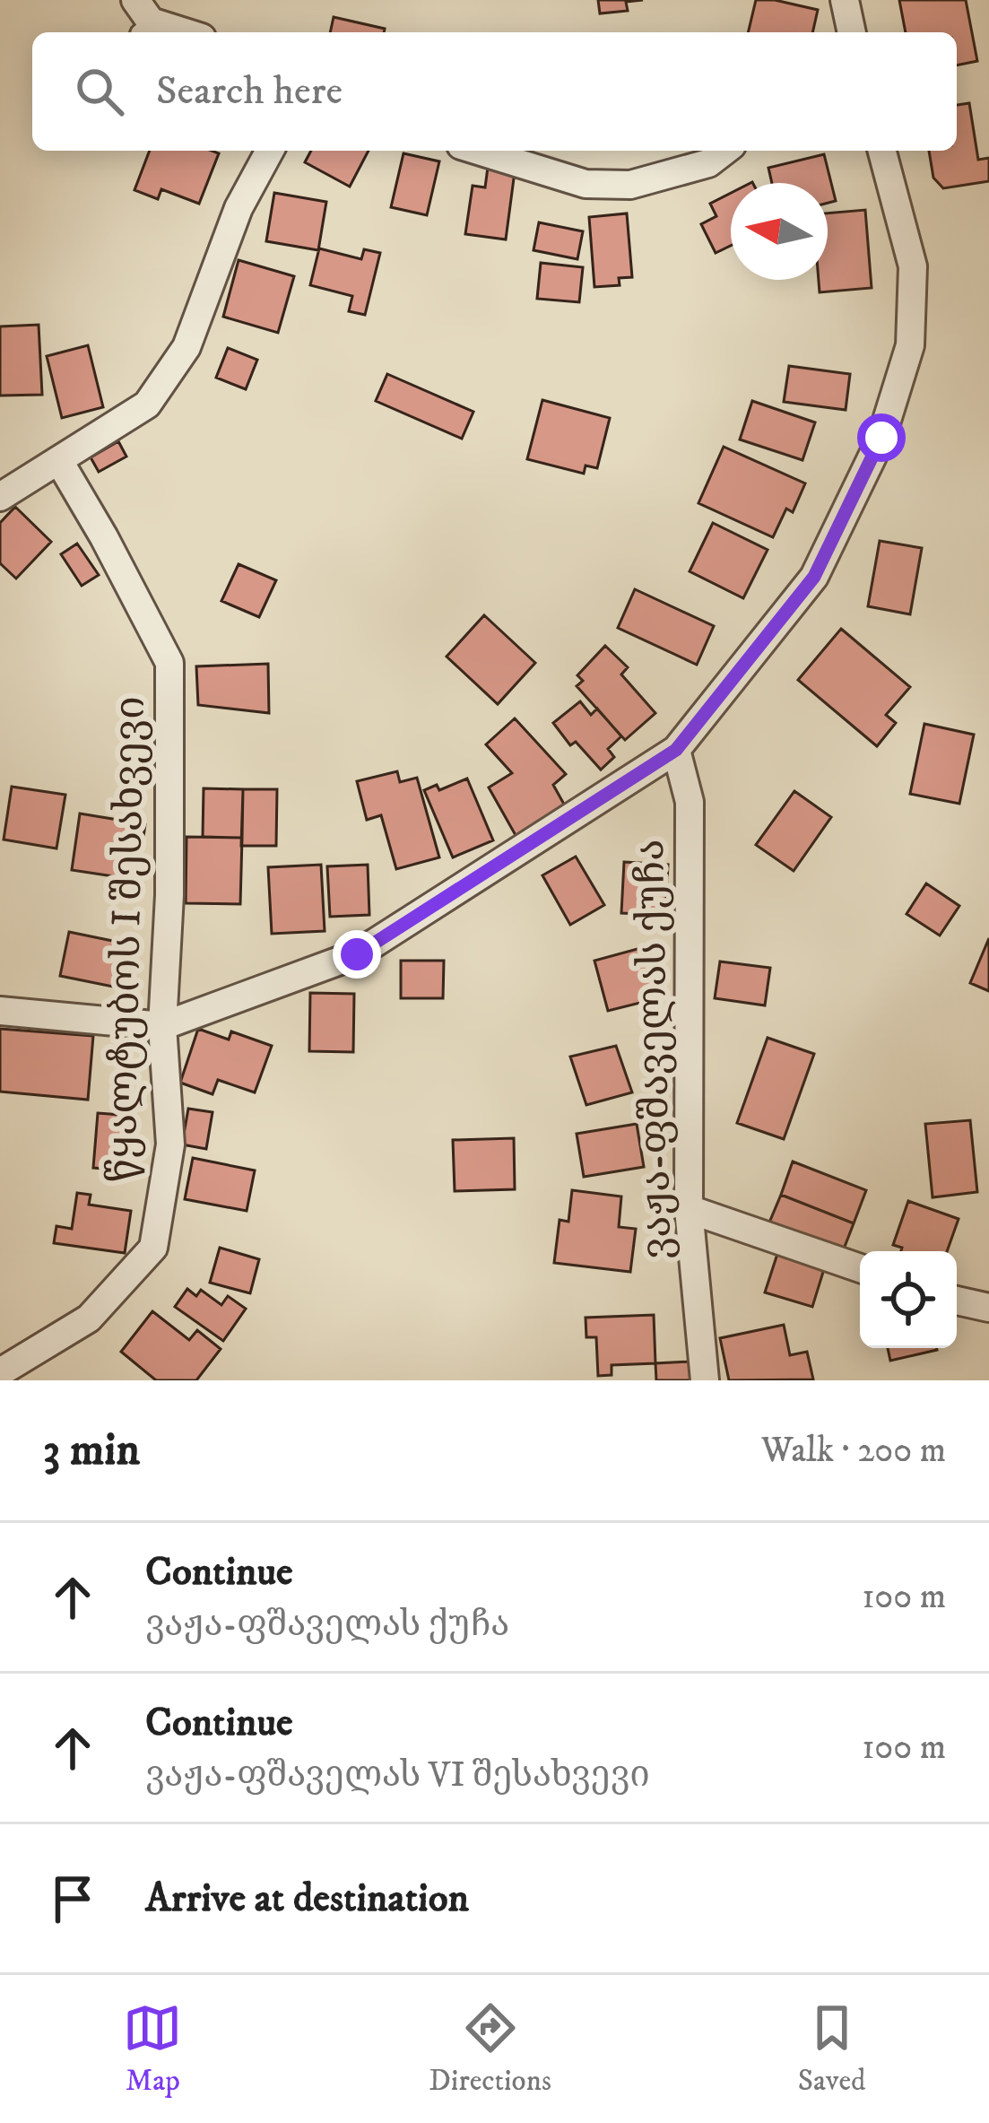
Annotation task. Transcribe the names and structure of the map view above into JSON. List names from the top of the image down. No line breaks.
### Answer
{"streets":{"street":["წყალტუბოს I შესახვევი","ვაჟა-ფშაველას ქუჩა"]},"north":"left","page":{"search":"Search here","heading":["3 min","Walk · 200 m"],"list":[["Continue","ვაჟა-ფშაველას ქუჩა","100 m"],["Continue","ვაჟა-ფშაველას VI შესახვევი","100 m"],"Arrive at destination"],"nav":["Map","Directions","Saved"]}}
